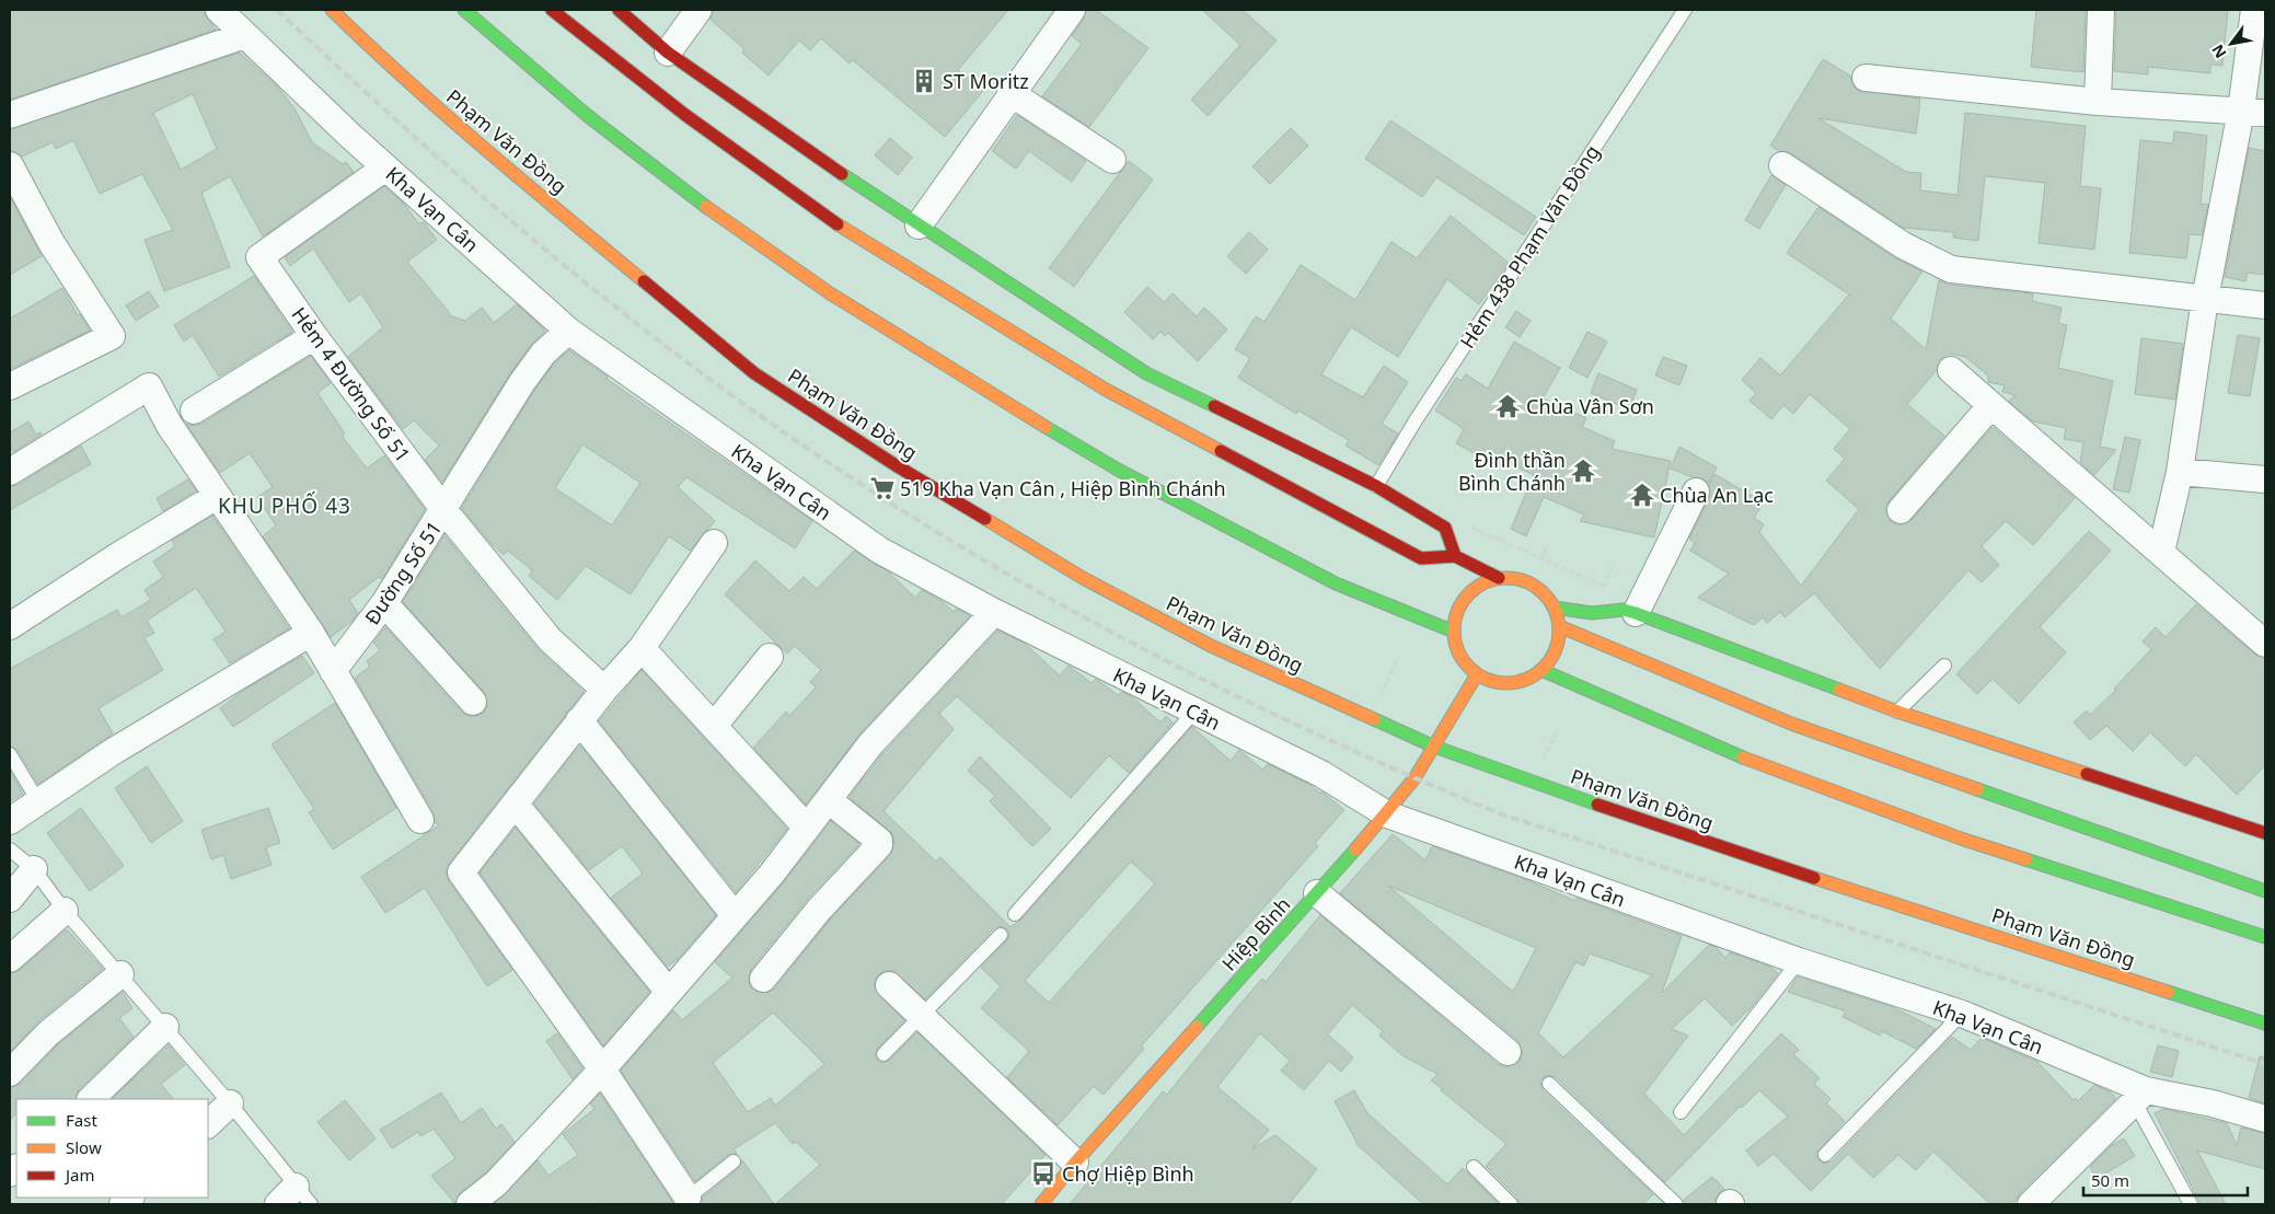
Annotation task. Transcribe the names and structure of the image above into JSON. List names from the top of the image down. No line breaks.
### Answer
{"streets":{"main road":["Phạm Văn Đồng","Hiệp Bình"],"street":["Kha Vạn Cân","Hẻm 4 Đường Số 51","Đường Số 51"],"lane":["Hẻm 438 Phạm Văn Đồng"]},"crossings":[["Phạm Văn Đồng","Hiệp Bình"],["Kha Vạn Cân","Hẻm 4 Đường Số 51"],["Kha Vạn Cân","Đường Số 51"],["Kha Vạn Cân","Hiệp Bình"],["Hẻm 4 Đường Số 51","Đường Số 51"]],"districts":["KHU PHỐ 43"],"places":{"building":["ST Moritz"],"temple":["Chùa Vân Sơn","Đình thần Bình Chánh","Chùa An Lạc"],"supermarket":["519 Kha Vạn Cân , Hiệp Bình Chánh"],"bus stop":["Chợ Hiệp Bình"]},"legend":["Fast","Slow","Jam"],"scale_bar":"50 m","north":"bottom left"}
